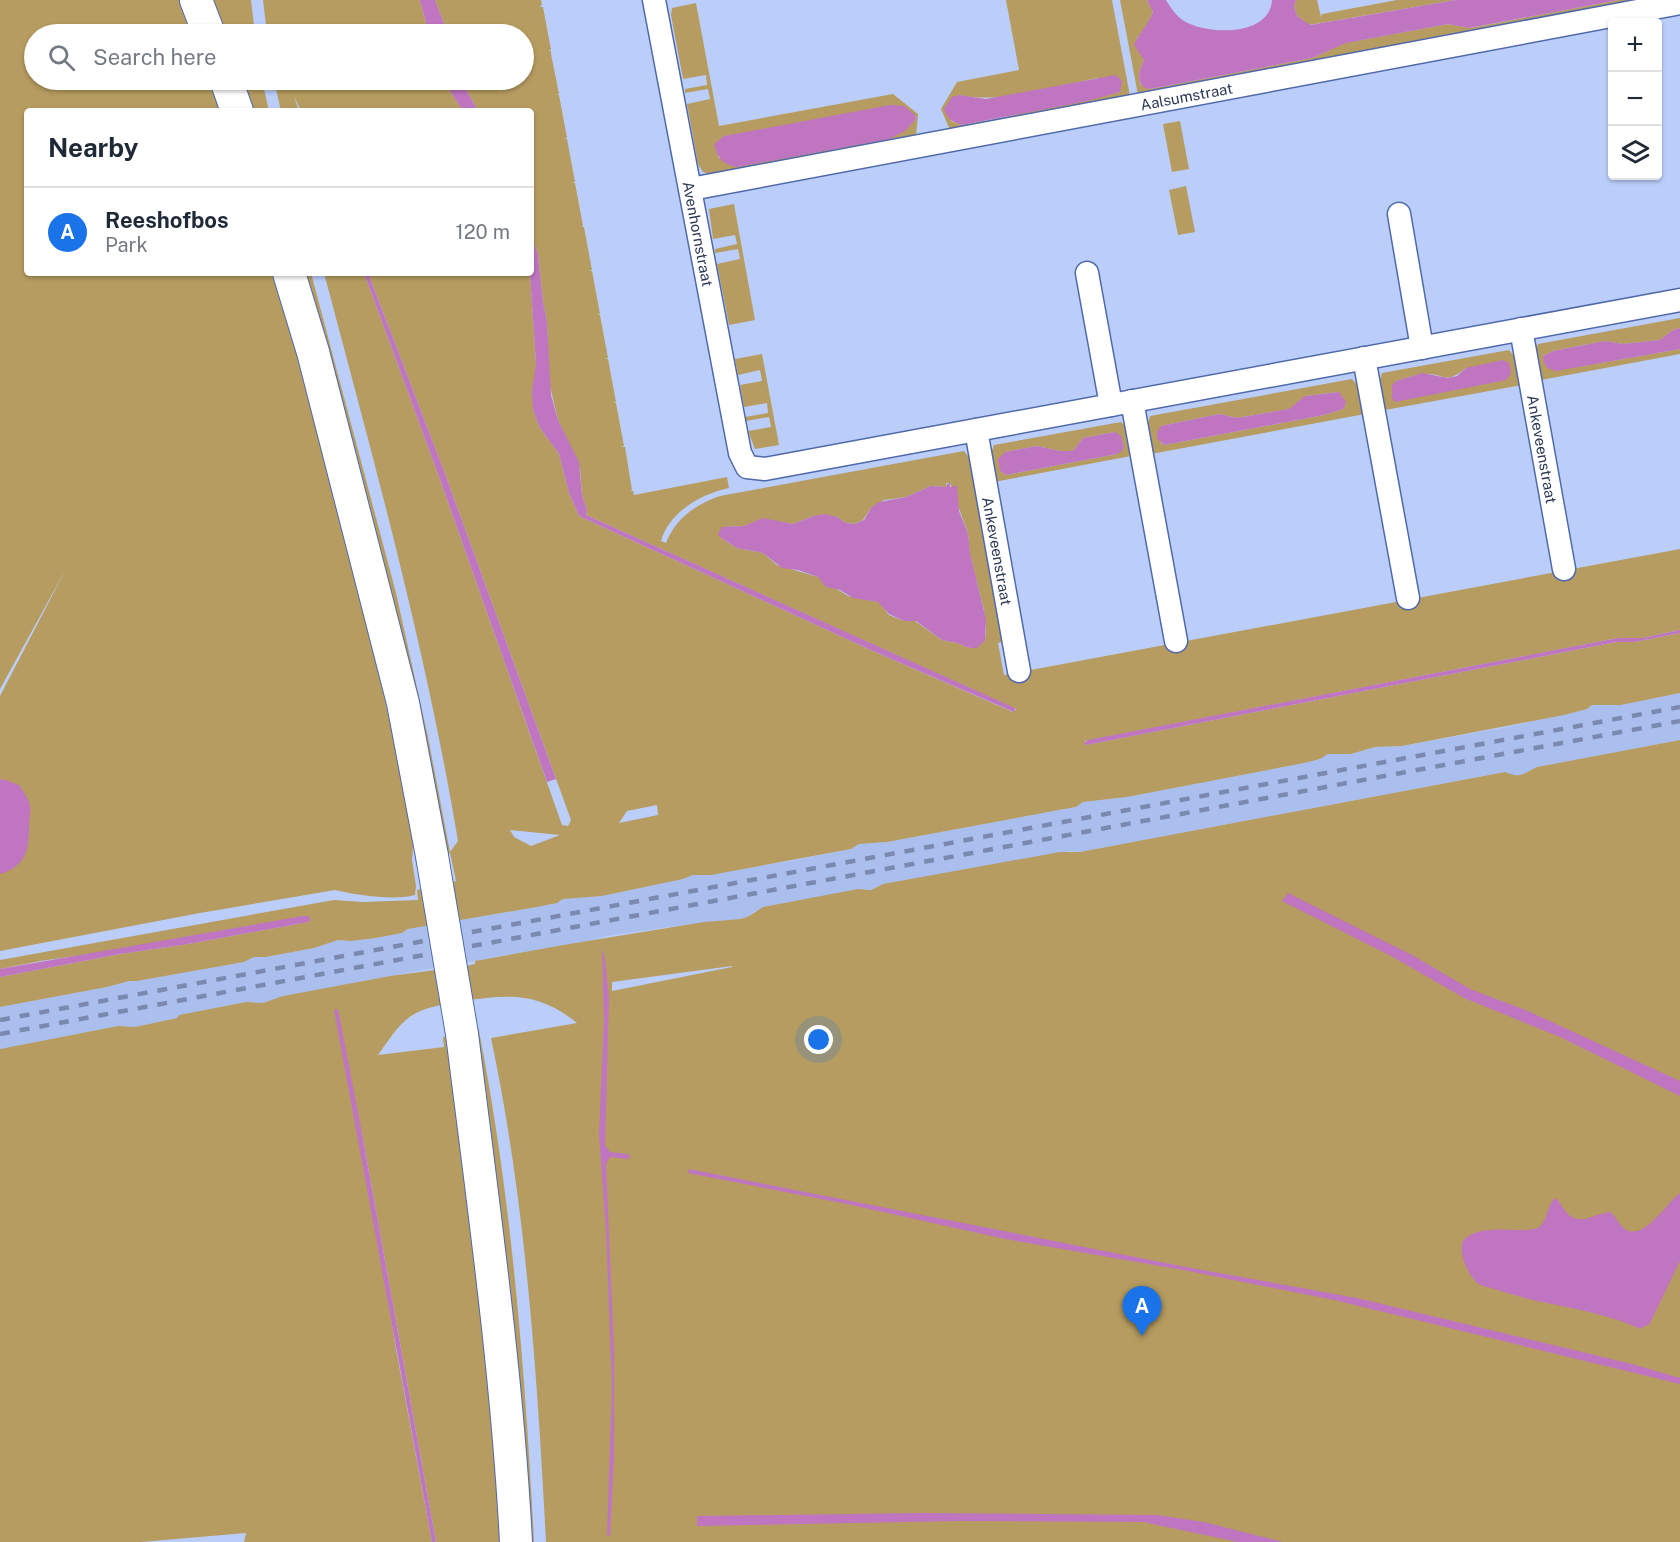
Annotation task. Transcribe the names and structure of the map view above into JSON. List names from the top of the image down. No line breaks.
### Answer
{"streets":{"street":["Aalsumstraat","Avenhornstraat","Ankeveenstraat"]},"crossings":[["Aalsumstraat","Avenhornstraat"],["Avenhornstraat","Ankeveenstraat"]],"page":{"map_buttons":["+","−"],"search":"Search here","heading":"Nearby","list":[{"mark":"A","name":"Reeshofbos","note":"Park","value":"120 m"}],"pins":"A"}}
